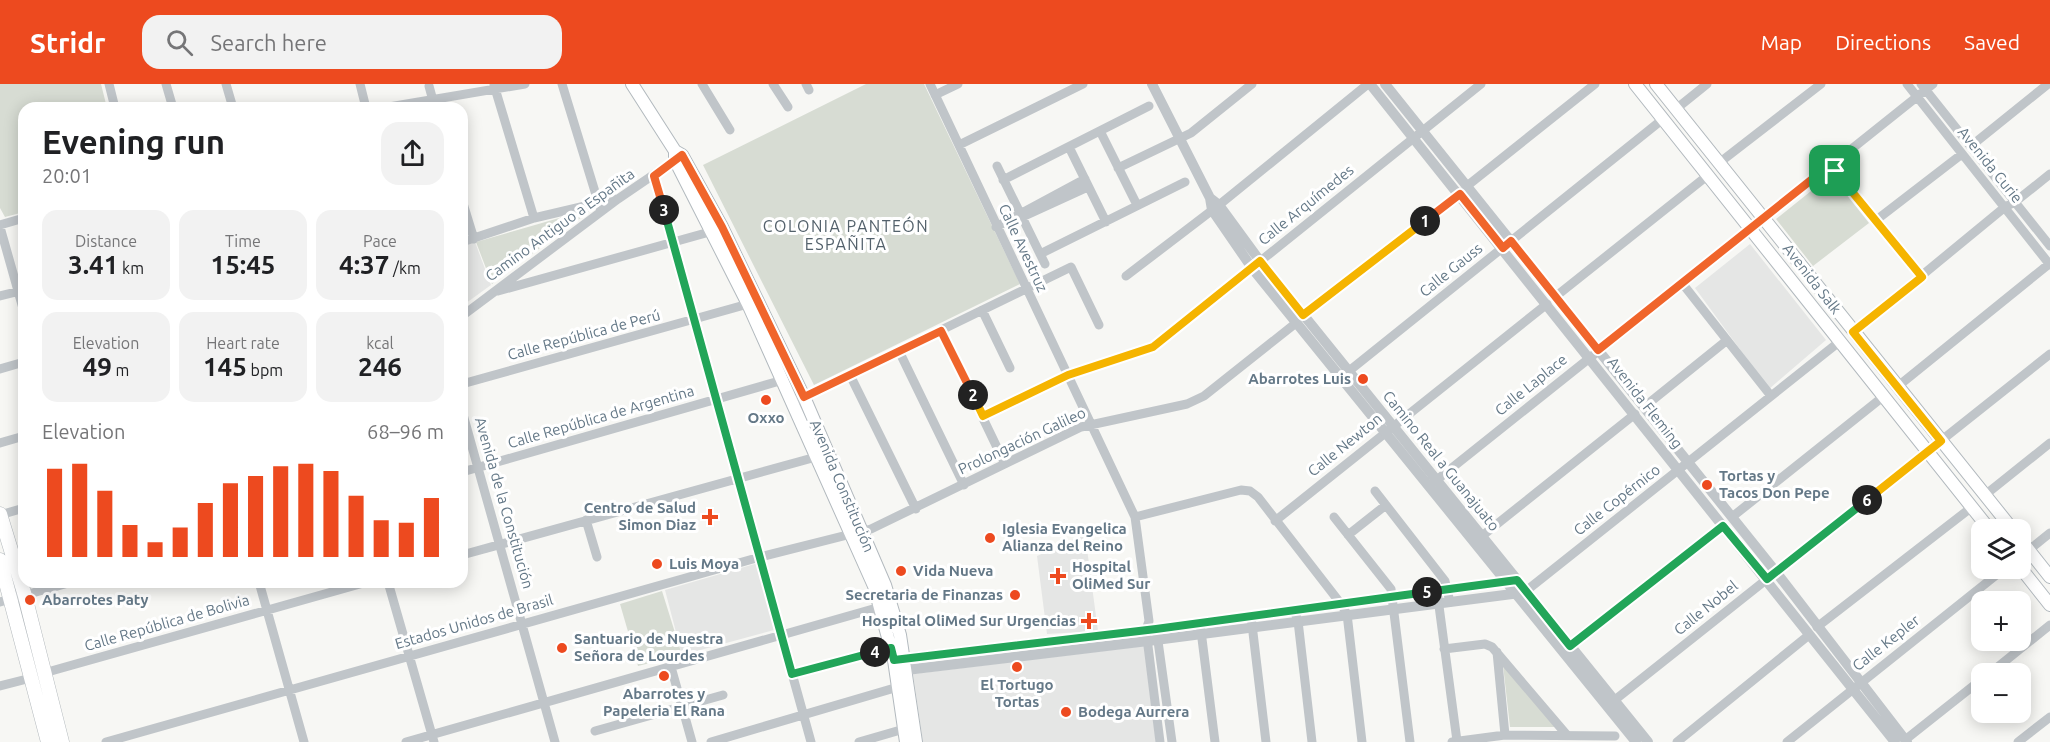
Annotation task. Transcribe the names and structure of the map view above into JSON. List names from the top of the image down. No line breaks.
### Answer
{"streets":{"main road":["Avenida Salk","Avenida Constitución"],"street":["Avenida Curie","Calle Arquímedes","Camino Antiguo a Españita","Calle Avestruz","Calle Gauss","Calle República de Perú","Calle Laplace","Avenida Fleming","Calle República de Argentina","Prolongación Galileo","Calle Newton","Camino Real a Guanajuato","Calle Copérnico","Avenida de la Constitución","Calle Nobel","Estados Unidos de Brasil","Calle República de Bolivia","Calle Kepler"]},"crossings":[["Avenida Curie","Calle Laplace"],["Calle Arquímedes","Calle Avestruz"],["Calle Arquímedes","Avenida Fleming"],["Calle Arquímedes","Camino Real a Guanajuato"],["Camino Antiguo a Españita","Avenida Constitución"],["Calle Avestruz","Prolongación Galileo"],["Calle Gauss","Avenida Salk"],["Calle Gauss","Avenida Fleming"],["Calle Gauss","Camino Real a Guanajuato"],["Avenida Salk","Calle Laplace"],["Avenida Salk","Calle Newton"],["Avenida Salk","Calle Copérnico"],["Avenida Salk","Calle Nobel"],["Calle República de Perú","Avenida Constitución"],["Calle Laplace","Avenida Fleming"],["Calle Laplace","Camino Real a Guanajuato"],["Avenida Fleming","Prolongación Galileo"],["Avenida Fleming","Calle Newton"],["Avenida Fleming","Calle Copérnico"],["Avenida Fleming","Calle Nobel"],["Avenida Fleming","Calle Kepler"],["Calle República de Argentina","Avenida Constitución"],["Calle República de Argentina","Avenida de la Constitución"],["Prolongación Galileo","Camino Real a Guanajuato"],["Prolongación Galileo","Avenida Constitución"],["Prolongación Galileo","Estados Unidos de Brasil"],["Calle Newton","Camino Real a Guanajuato"],["Camino Real a Guanajuato","Calle Copérnico"],["Camino Real a Guanajuato","Calle Nobel"],["Avenida Constitución","Estados Unidos de Brasil"],["Avenida de la Constitución","Estados Unidos de Brasil"]],"districts":["COLONIA PANTEÓN ESPAÑITA"],"places":{"other":["Abarrotes Luis","Oxxo","Tortas y Tacos Don Pepe","Iglesia Evangelica Alianza del Reino","Luis Moya","Vida Nueva","Secretaria de Finanzas","Abarrotes Paty","Santuario de Nuestra Señora de Lourdes","El Tortugo Tortas","Abarrotes y Papeleria El Rana","Bodega Aurrera"],"health":["Centro de Salud Simon Diaz","Hospital OliMed Sur","Hospital OliMed Sur Urgencias"]},"page":{"header":"Stridr","search":"Search here","nav":["Map","Directions","Saved"],"heading":["Evening run","20:01"],"pins":["3","1","2","6","5","4"],"stats":[["Distance","3.41 km"],["Time","15:45"],["Pace","4:37 /km"],["Elevation","49 m"],["Heart rate","145 bpm"],["kcal","246"]],"chart":["Elevation","68–96 m"],"map_buttons":["+","−"]}}
